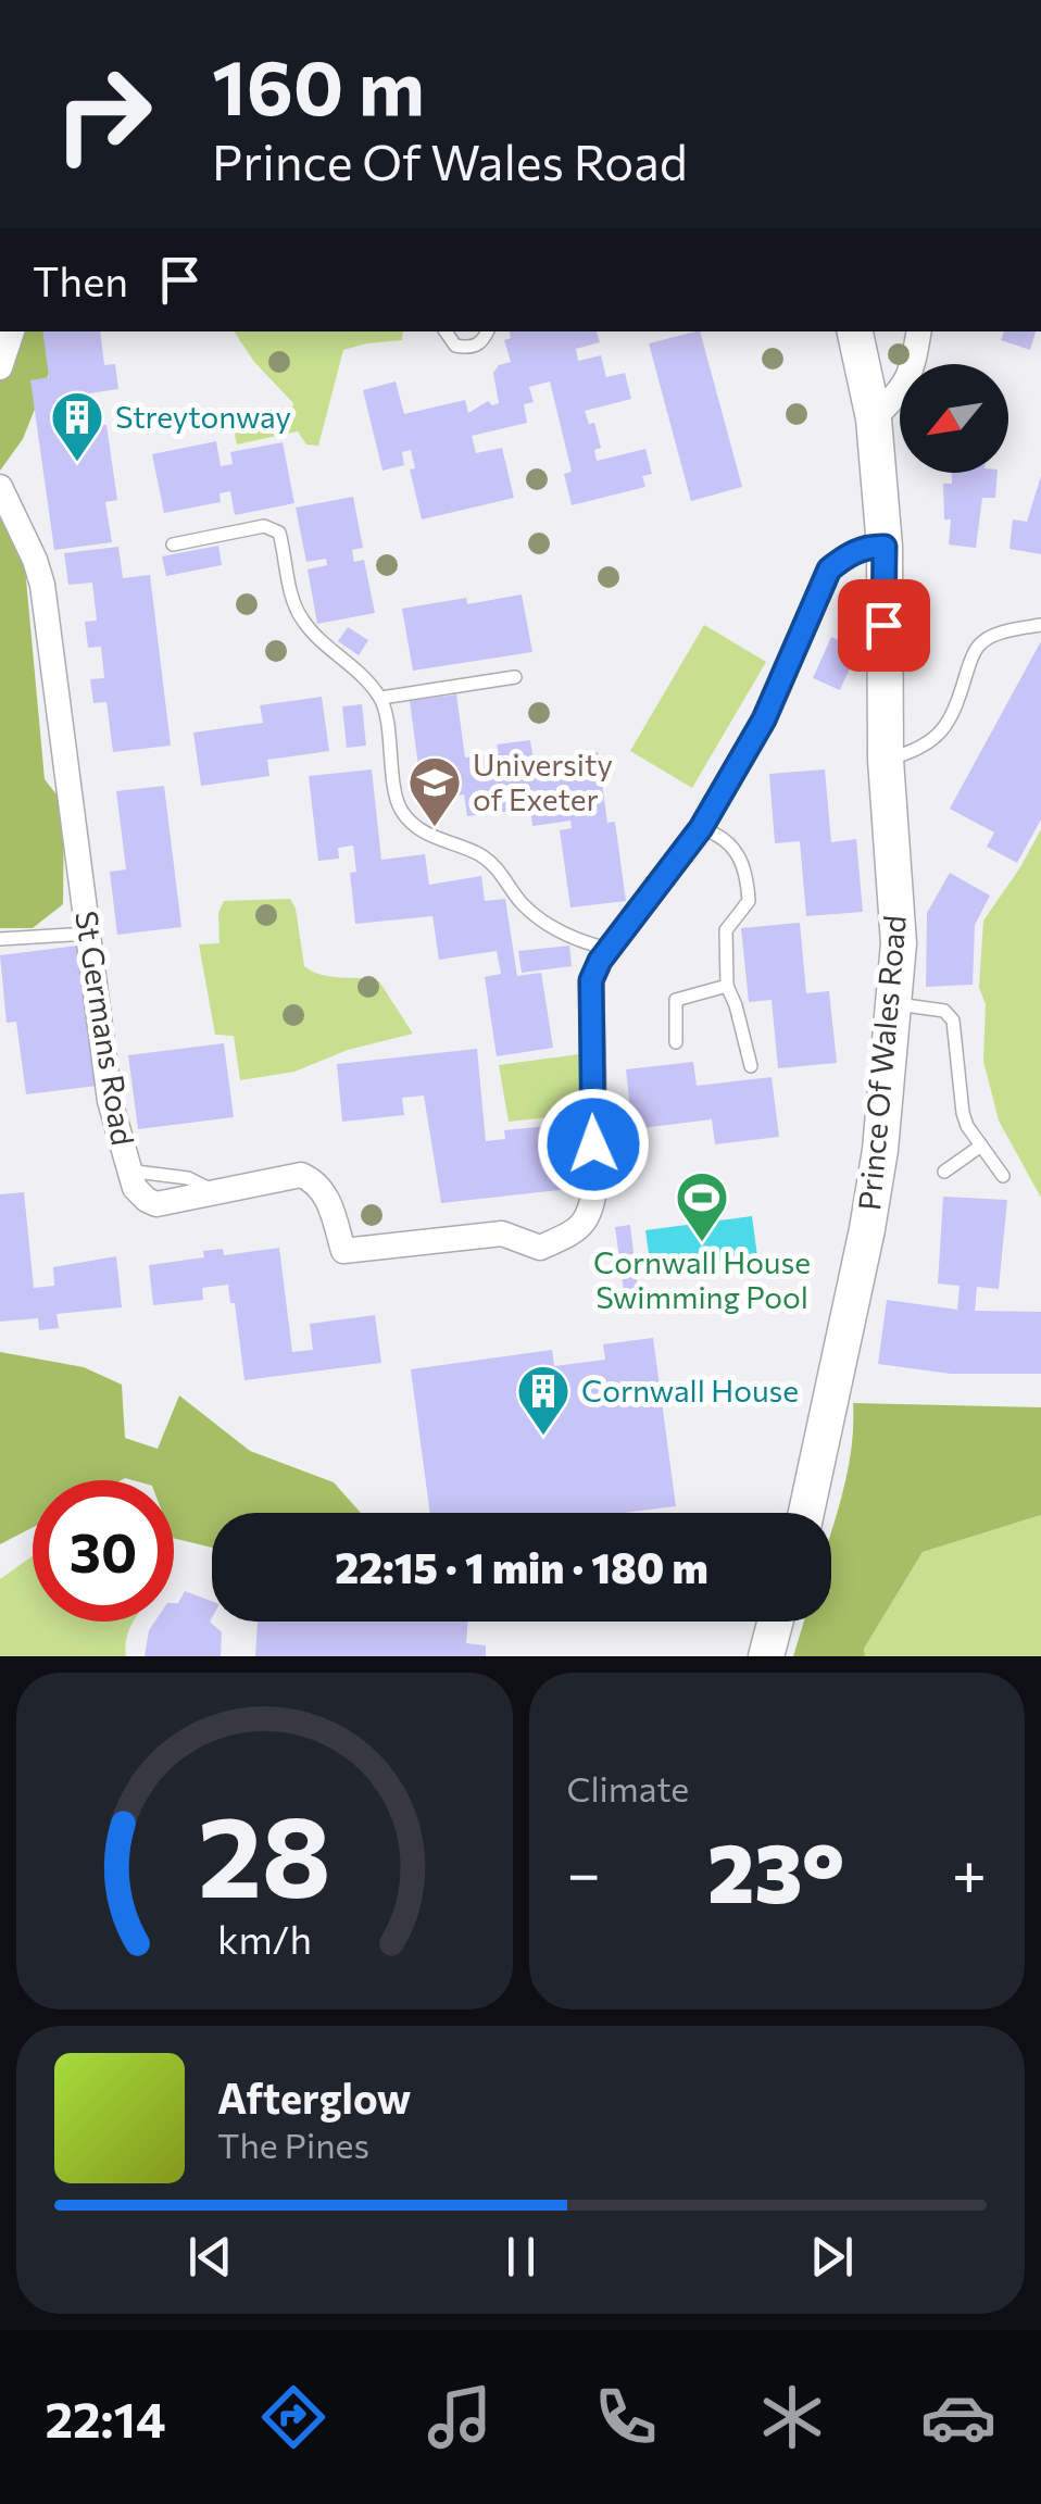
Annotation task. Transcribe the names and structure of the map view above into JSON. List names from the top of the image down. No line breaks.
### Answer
{"streets":{"street":["St Germans Road","Prince Of Wales Road"]},"crossings":[["St Germans Road","Prince Of Wales Road"]],"places":{"building":["Streytonway","Cornwall House"],"school or university":["University of Exeter"],"sports":["Cornwall House Swimming Pool"]},"north":"bottom left","page":{"turn":["160 m","Prince Of Wales Road"],"then":"Then","limit":"30","trip":"22:15 · 1 min · 180 m","tile":"Climate","heat":["−","23°","+"],"song":["Afterglow","The Pines"],"tabs":"22:14","gauge":["28","km/h"]}}
